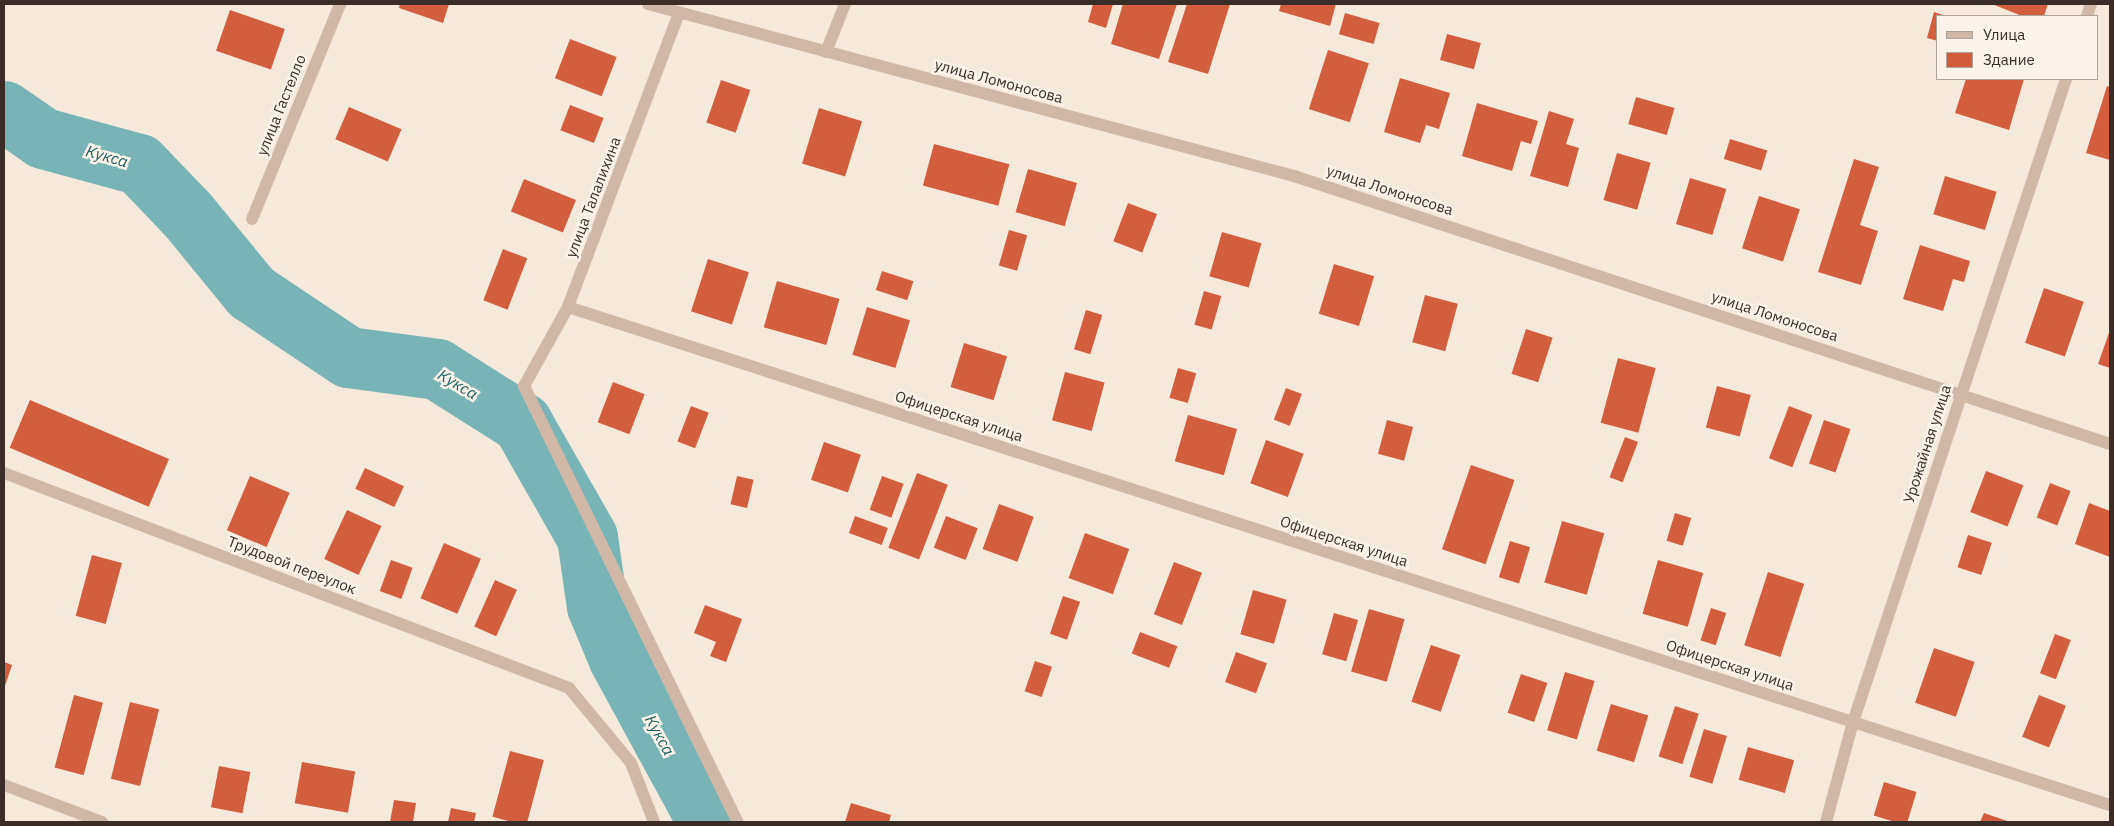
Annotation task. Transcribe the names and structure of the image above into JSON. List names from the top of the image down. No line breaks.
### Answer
{"streets":{"street":["улица Ломоносова","улица Гастелло","улица Талалихина","Офицерская улица","Урожайная улица","Трудовой переулок"]},"crossings":[["улица Ломоносова","улица Талалихина"],["улица Ломоносова","Урожайная улица"],["улица Талалихина","Офицерская улица"],["Офицерская улица","Урожайная улица"]],"water":["Кукса"],"legend":["Улица","Здание"]}
